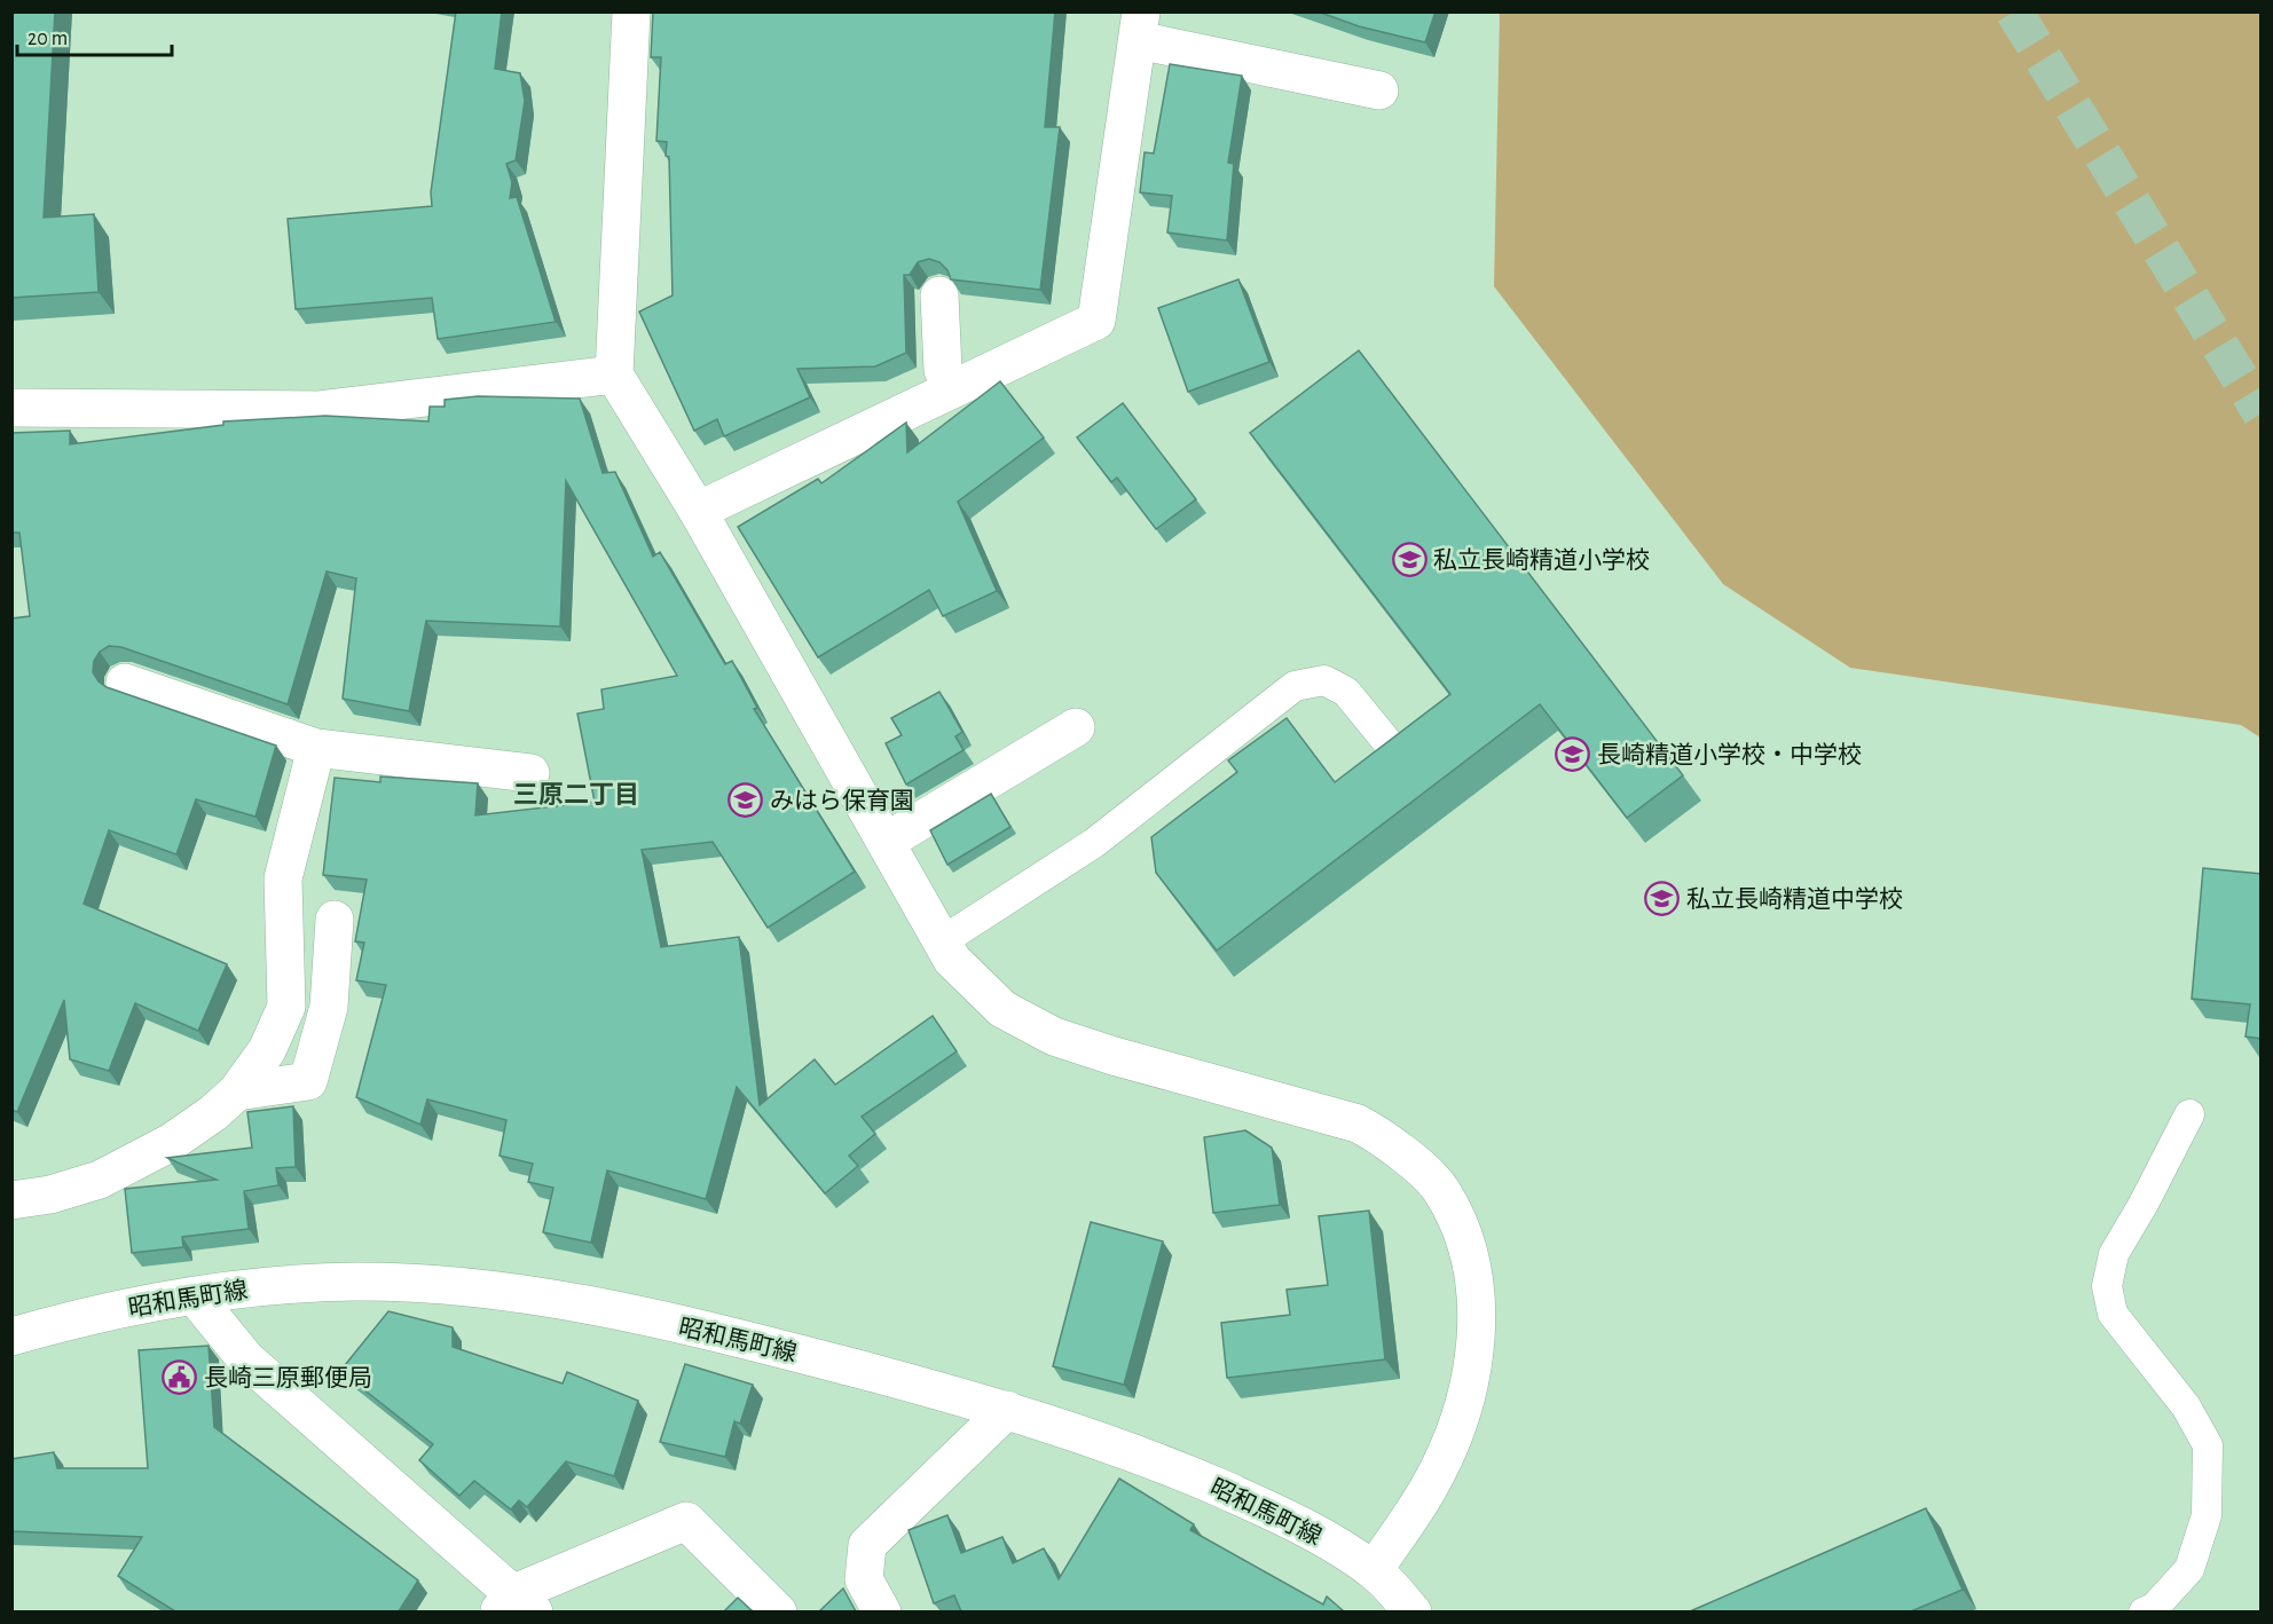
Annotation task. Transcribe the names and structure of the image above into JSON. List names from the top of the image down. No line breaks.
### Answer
{"streets":{"street":["昭和馬町線"]},"districts":["三原二丁目"],"places":{"school or university":["私立長崎精道小学校","長崎精道小学校・中学校","みはら保育園","私立長崎精道中学校"],"public building":["長崎三原郵便局"]},"scale_bar":"20 m"}
